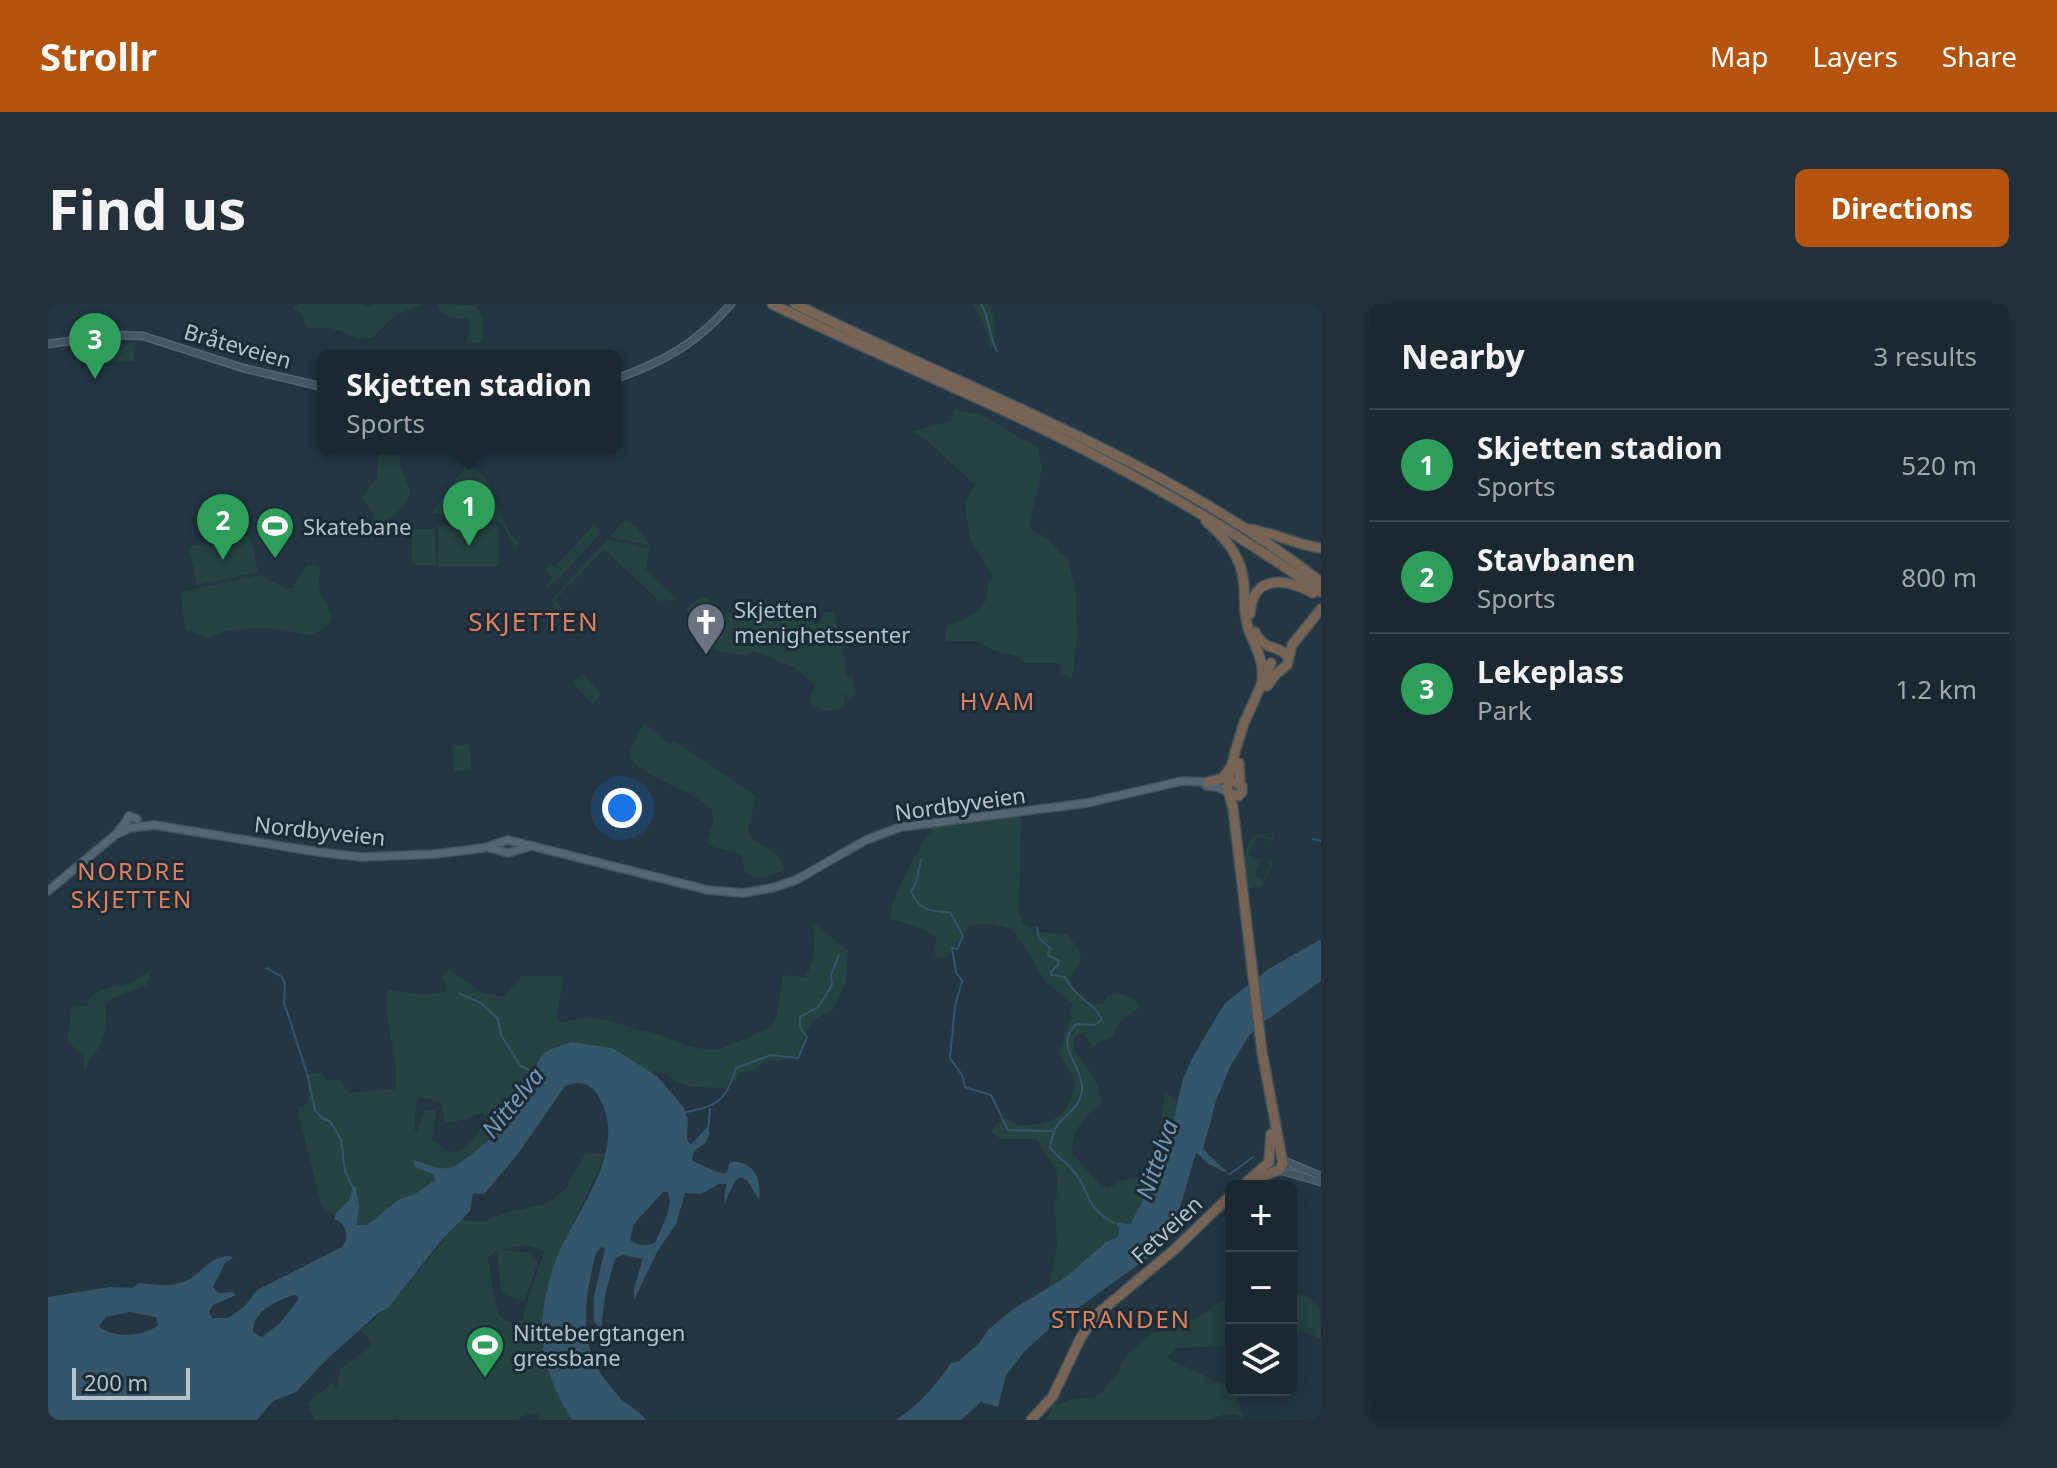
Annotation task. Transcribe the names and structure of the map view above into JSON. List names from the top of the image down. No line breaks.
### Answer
{"streets":{"highway":["Fetveien"],"main road":["Bråteveien","Nordbyveien"]},"districts":["SKJETTEN","HVAM","NORDRE SKJETTEN","STRANDEN"],"water":["Nittelva"],"places":{"sports":["Skatebane","Nittebergtangen gressbane"],"church":["Skjetten menighetssenter"]},"scale_bar":"200 m","page":{"header":"Strollr","nav":["Map","Layers","Share"],"buttons":"Directions","title":"Find us","heading":["Nearby","3 results"],"pins":["3","1","2"],"popup":["Skjetten stadion","Sports"],"list":[{"mark":"1","name":"Skjetten stadion","note":"Sports","value":"520 m"},{"mark":"2","name":"Stavbanen","note":"Sports","value":"800 m"},{"mark":"3","name":"Lekeplass","note":"Park","value":"1.2 km"}],"map_buttons":["+","−"],"scale":"200 m"}}
